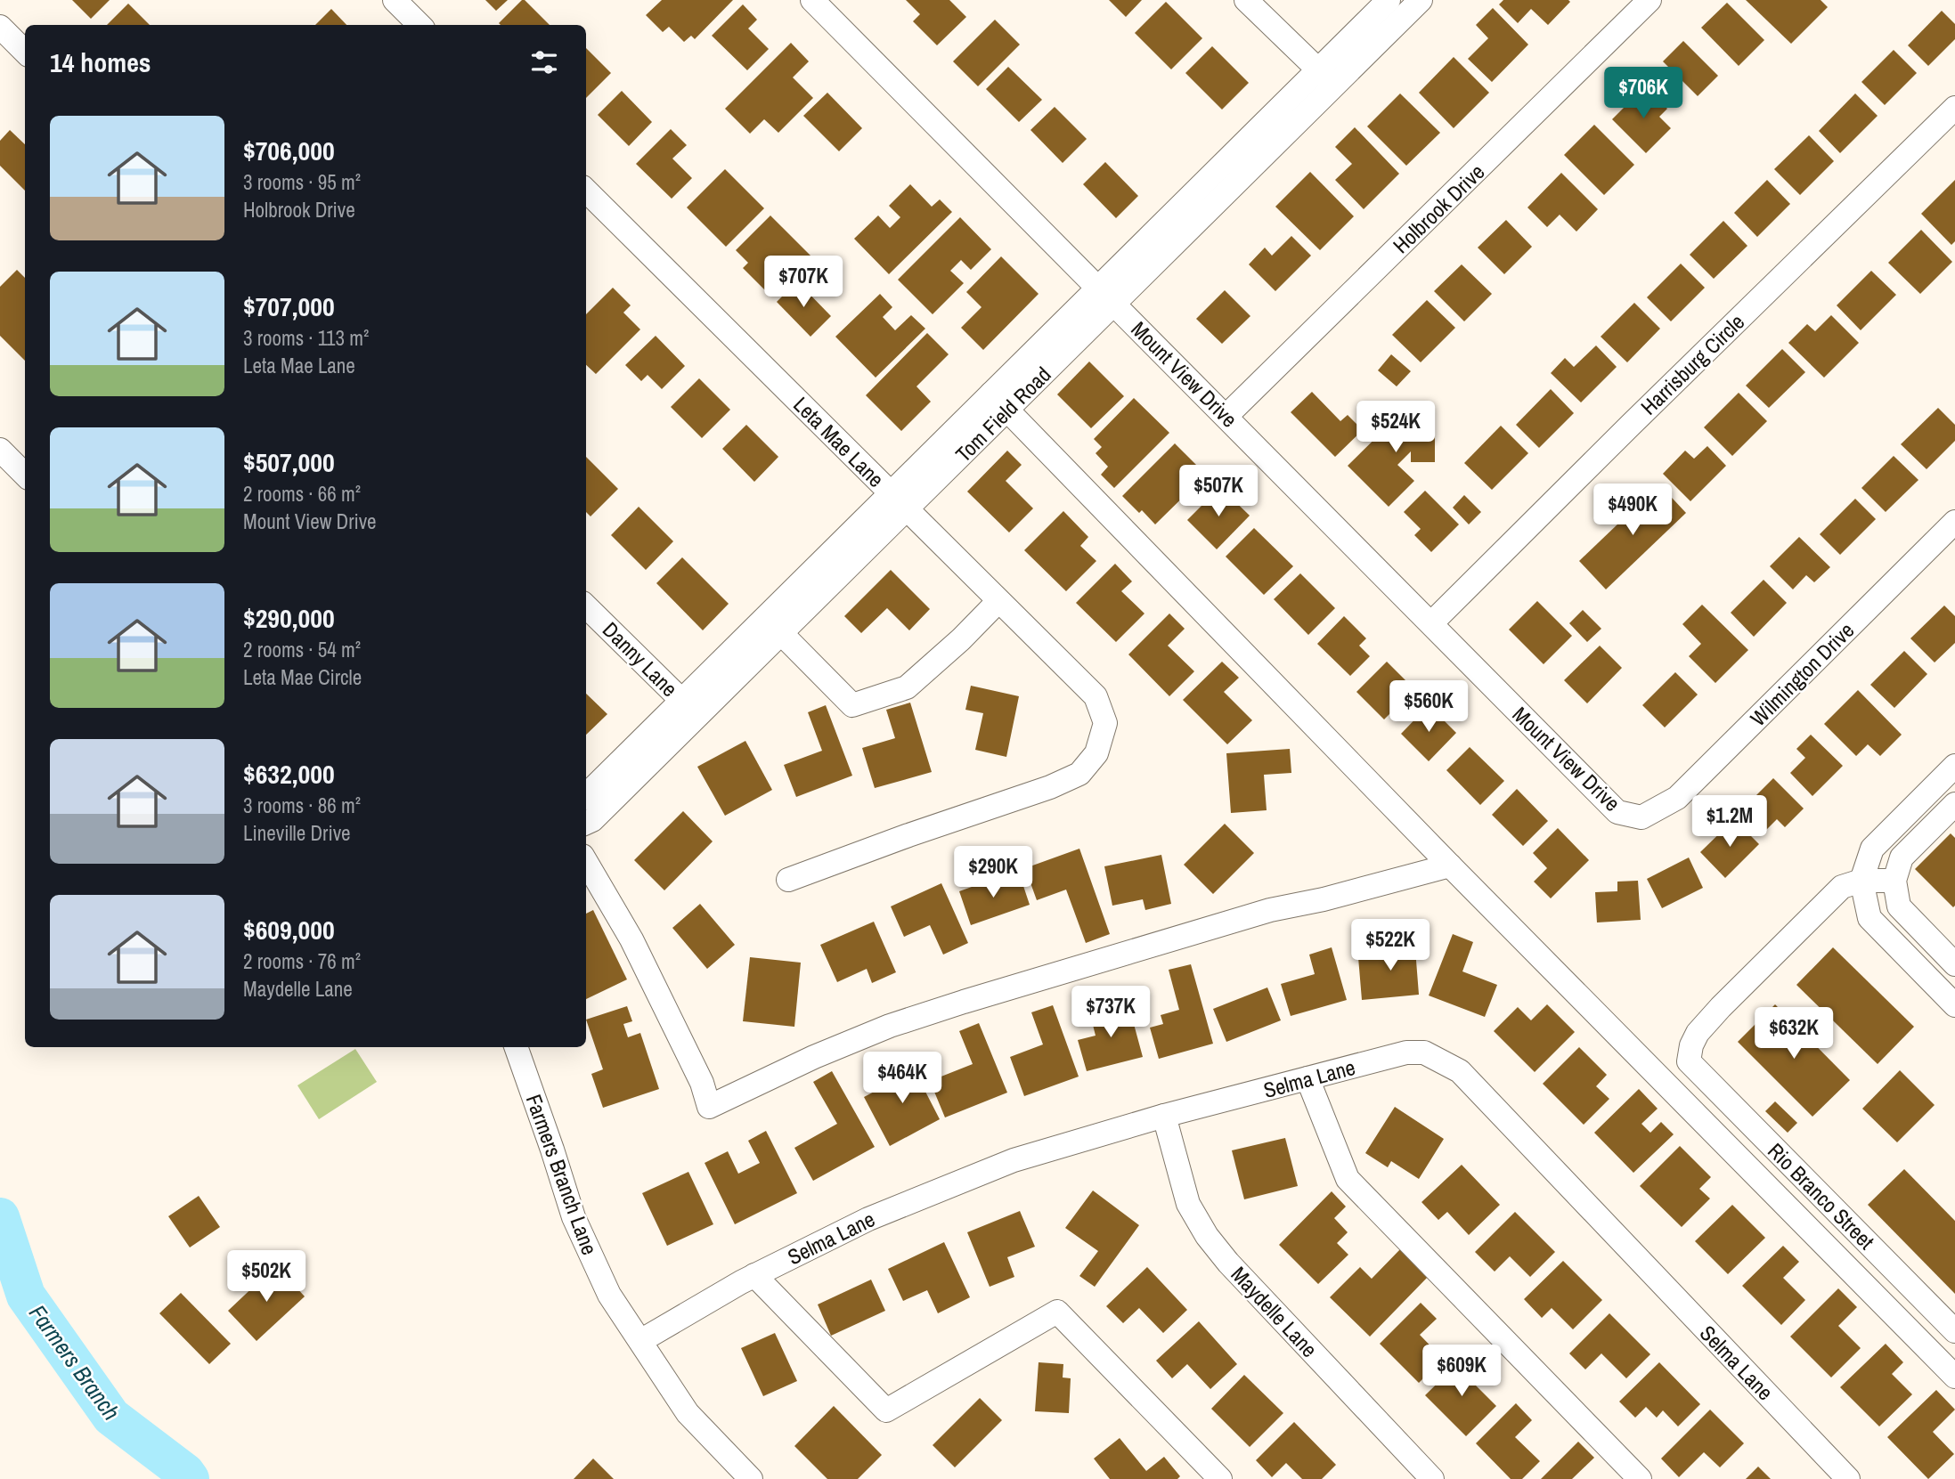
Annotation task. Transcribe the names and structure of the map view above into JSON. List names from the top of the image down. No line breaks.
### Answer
{"streets":{"street":["Holbrook Drive","Harrisburg Circle","Mount View Drive","Tom Field Road","Leta Mae Lane","Danny Lane","Wilmington Drive","Selma Lane","Farmers Branch Lane","Rio Branco Street","Maydelle Lane"]},"crossings":[["Holbrook Drive","Mount View Drive"],["Harrisburg Circle","Mount View Drive"],["Mount View Drive","Tom Field Road"],["Mount View Drive","Wilmington Drive"],["Tom Field Road","Leta Mae Lane"],["Tom Field Road","Danny Lane"],["Selma Lane","Farmers Branch Lane"],["Selma Lane","Maydelle Lane"]],"water":["Farmers Branch"],"page":{"heading":"14 homes","price":["$706K","$707K","$524K","$507K","$490K","$560K","$1.2M","$290K","$522K","$737K","$632K","$464K","$502K","$609K"],"list":[{"name":"$706,000","note":"3 rooms · 95 m² · Holbrook Drive"},{"name":"$707,000","note":"3 rooms · 113 m² · Leta Mae Lane"},{"name":"$507,000","note":"2 rooms · 66 m² · Mount View Drive"},{"name":"$290,000","note":"2 rooms · 54 m² · Leta Mae Circle"},{"name":"$632,000","note":"3 rooms · 86 m² · Lineville Drive"},{"name":"$609,000","note":"2 rooms · 76 m² · Maydelle Lane"}]}}
